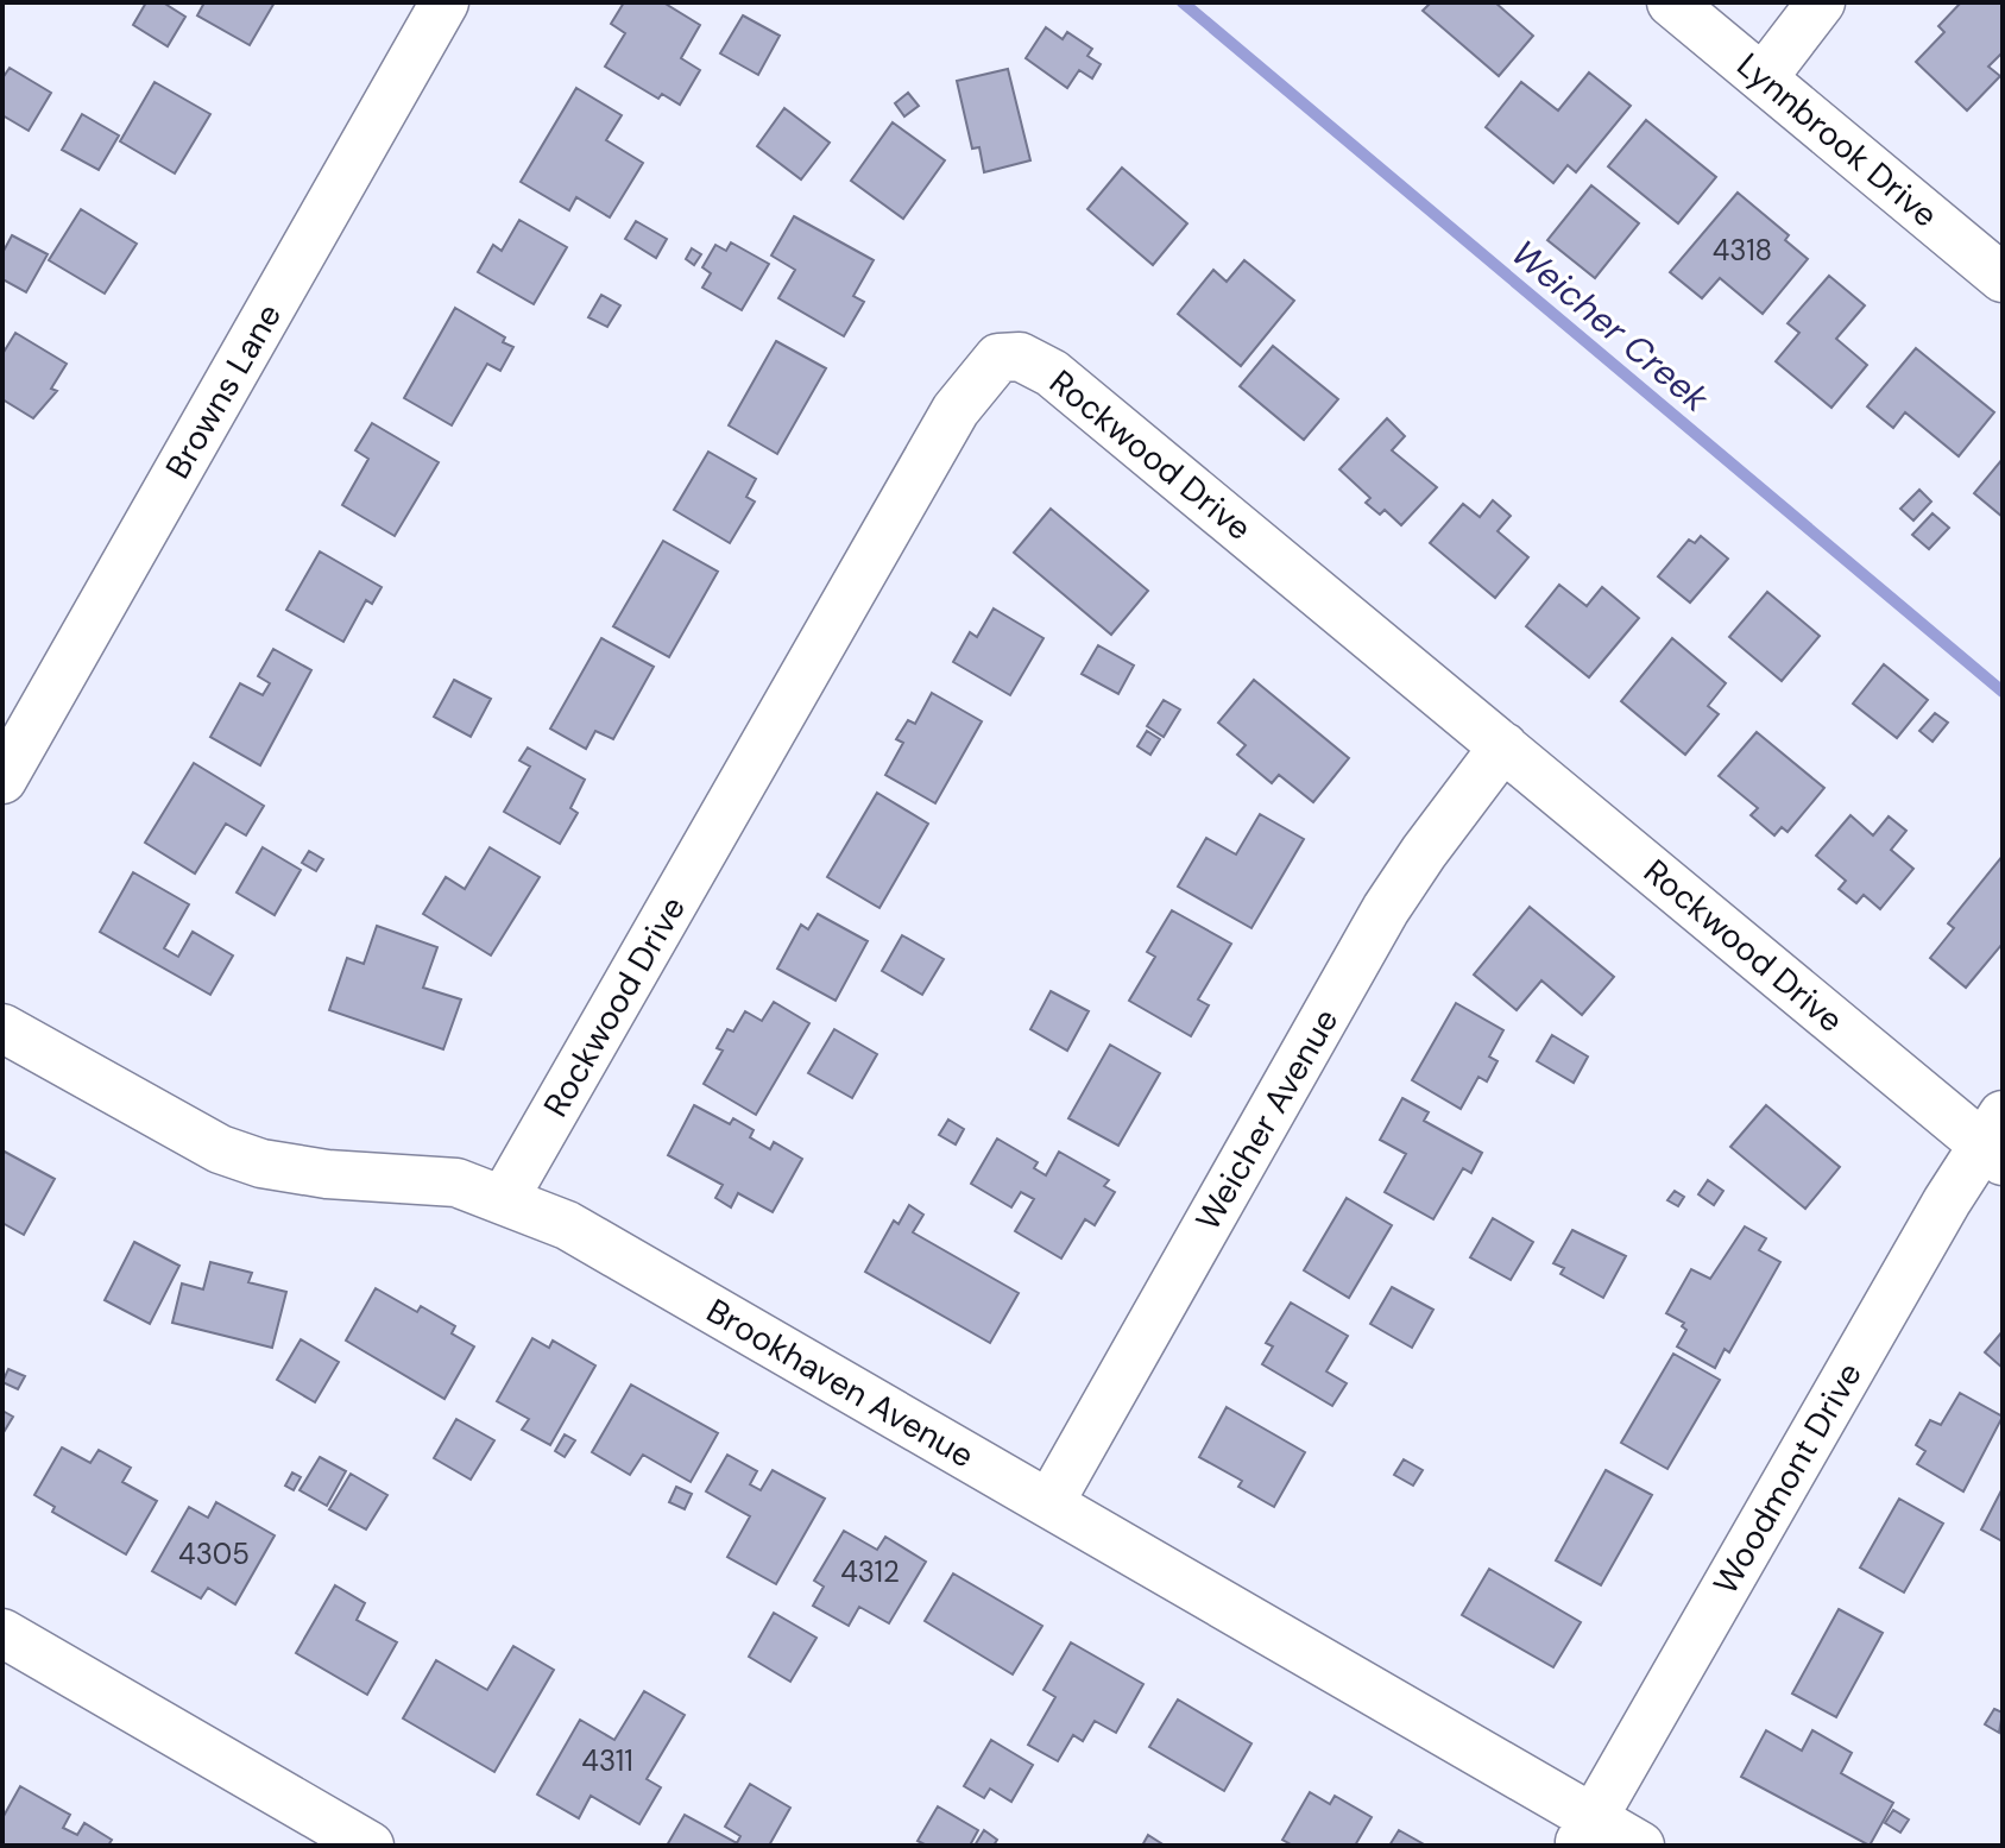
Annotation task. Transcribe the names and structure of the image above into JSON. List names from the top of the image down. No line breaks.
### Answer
{"streets":{"street":["Lynnbrook Drive","Browns Lane","Rockwood Drive","Weicher Avenue","Brookhaven Avenue","Woodmont Drive"]},"crossings":[["Rockwood Drive","Weicher Avenue"],["Rockwood Drive","Brookhaven Avenue"],["Rockwood Drive","Woodmont Drive"],["Weicher Avenue","Brookhaven Avenue"],["Brookhaven Avenue","Woodmont Drive"]],"water":["Weicher Creek"],"house_numbers":["4318","4305","4312","4311"]}
